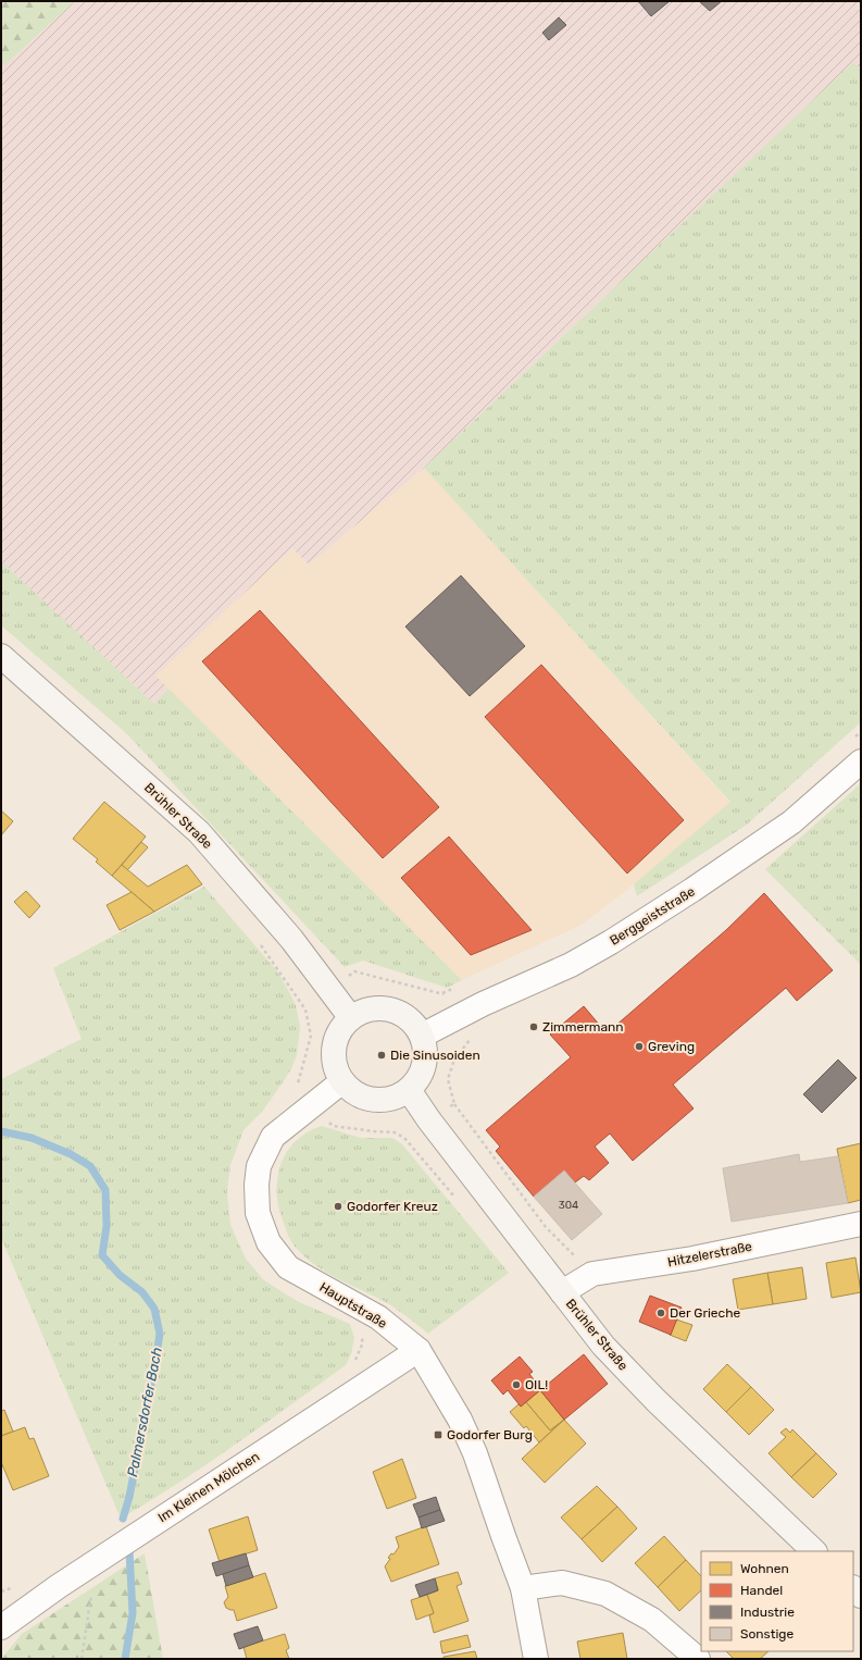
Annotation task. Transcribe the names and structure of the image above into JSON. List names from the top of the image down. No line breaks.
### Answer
{"streets":{"main road":["Brühler Straße"],"street":["Berggeiststraße","Hitzelerstraße","Hauptstraße","Im Kleinen Mölchen"]},"crossings":[["Brühler Straße","Berggeiststraße"],["Brühler Straße","Hitzelerstraße"],["Brühler Straße","Hauptstraße"],["Berggeiststraße","Hauptstraße"],["Hauptstraße","Im Kleinen Mölchen"]],"water":["Palmersdorfer Bach"],"places":{"other":["Zimmermann","Greving","Die Sinusoiden","Godorfer Kreuz","Der Grieche","OIL!"],"transit":["Godorfer Burg"]},"house_numbers":["304"],"legend":["Wohnen","Handel","Industrie","Sonstige"]}
